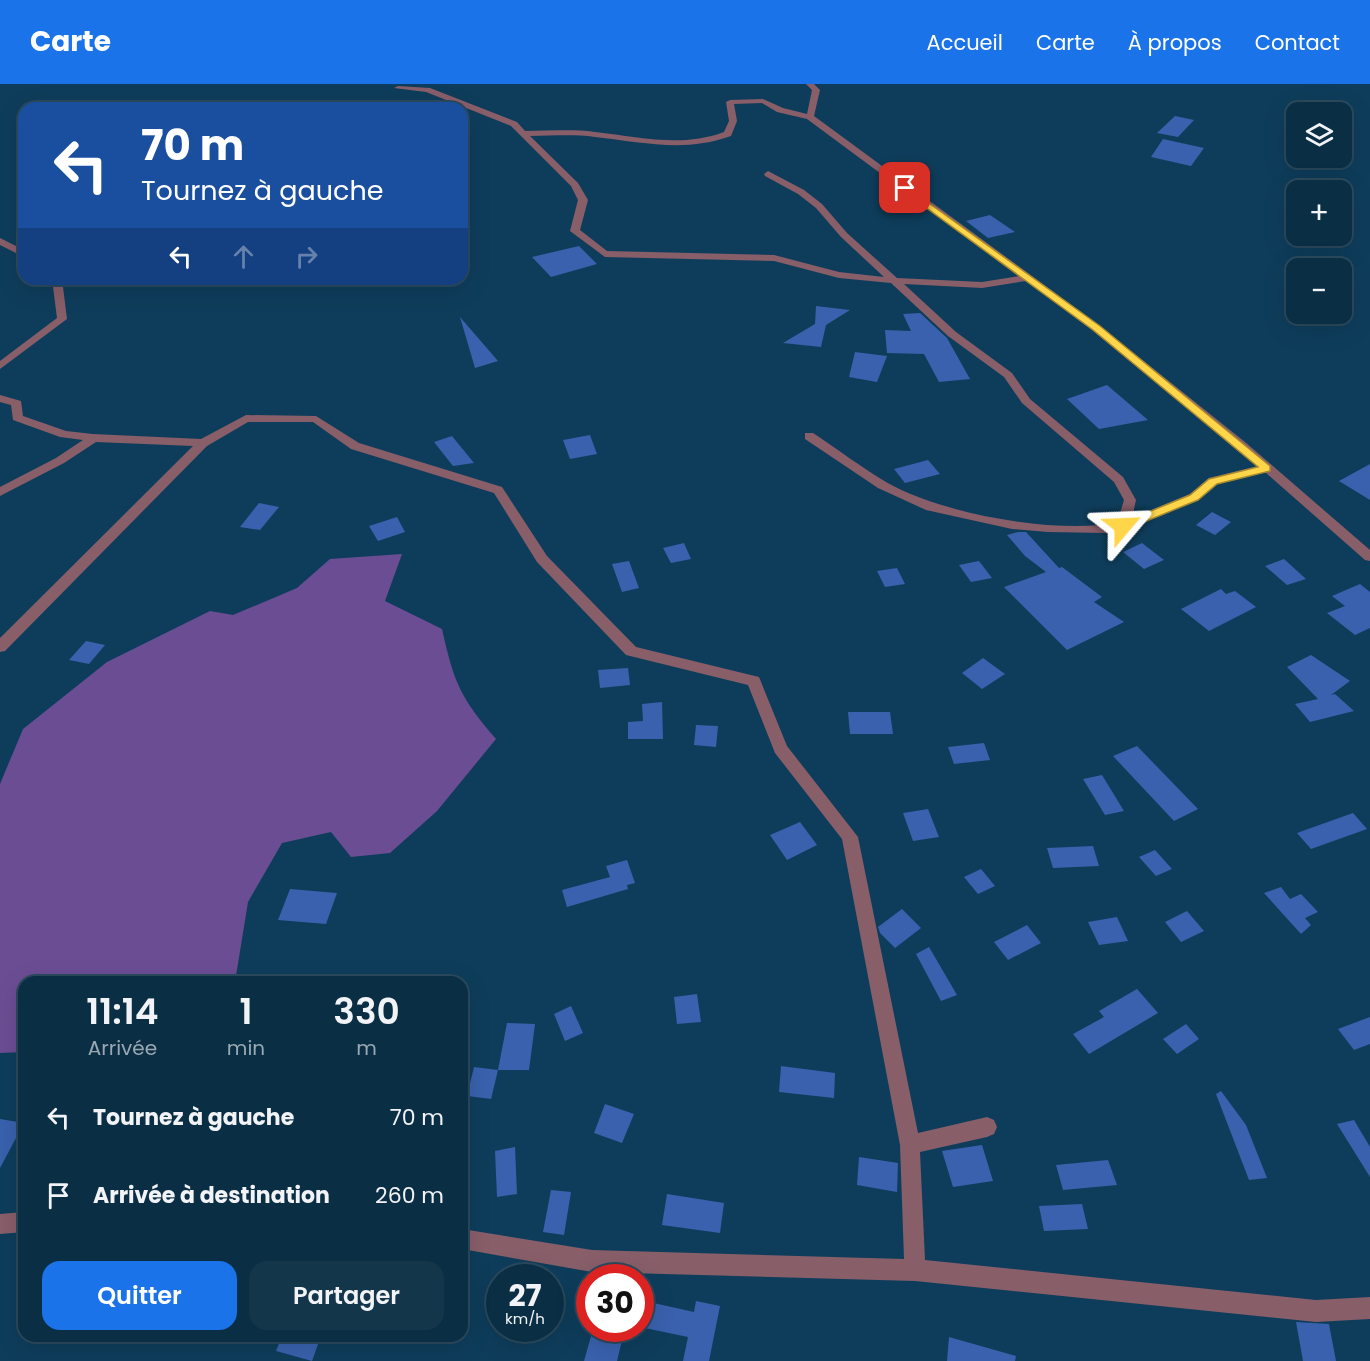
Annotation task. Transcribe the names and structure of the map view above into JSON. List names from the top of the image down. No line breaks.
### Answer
{"page":{"header":"Carte","nav":["Accueil","Carte","À propos","Contact"],"map_buttons":["+","−"],"turn":["70 m","Tournez à gauche"],"eta":["11:14","Arrivée","1","min","330","m"],"list":[{"name":"Tournez à gauche","value":"70 m"},{"name":"Arrivée à destination","value":"260 m"}],"buttons":["Quitter","Partager"],"speed":"27 km/h","limit":"30"}}
